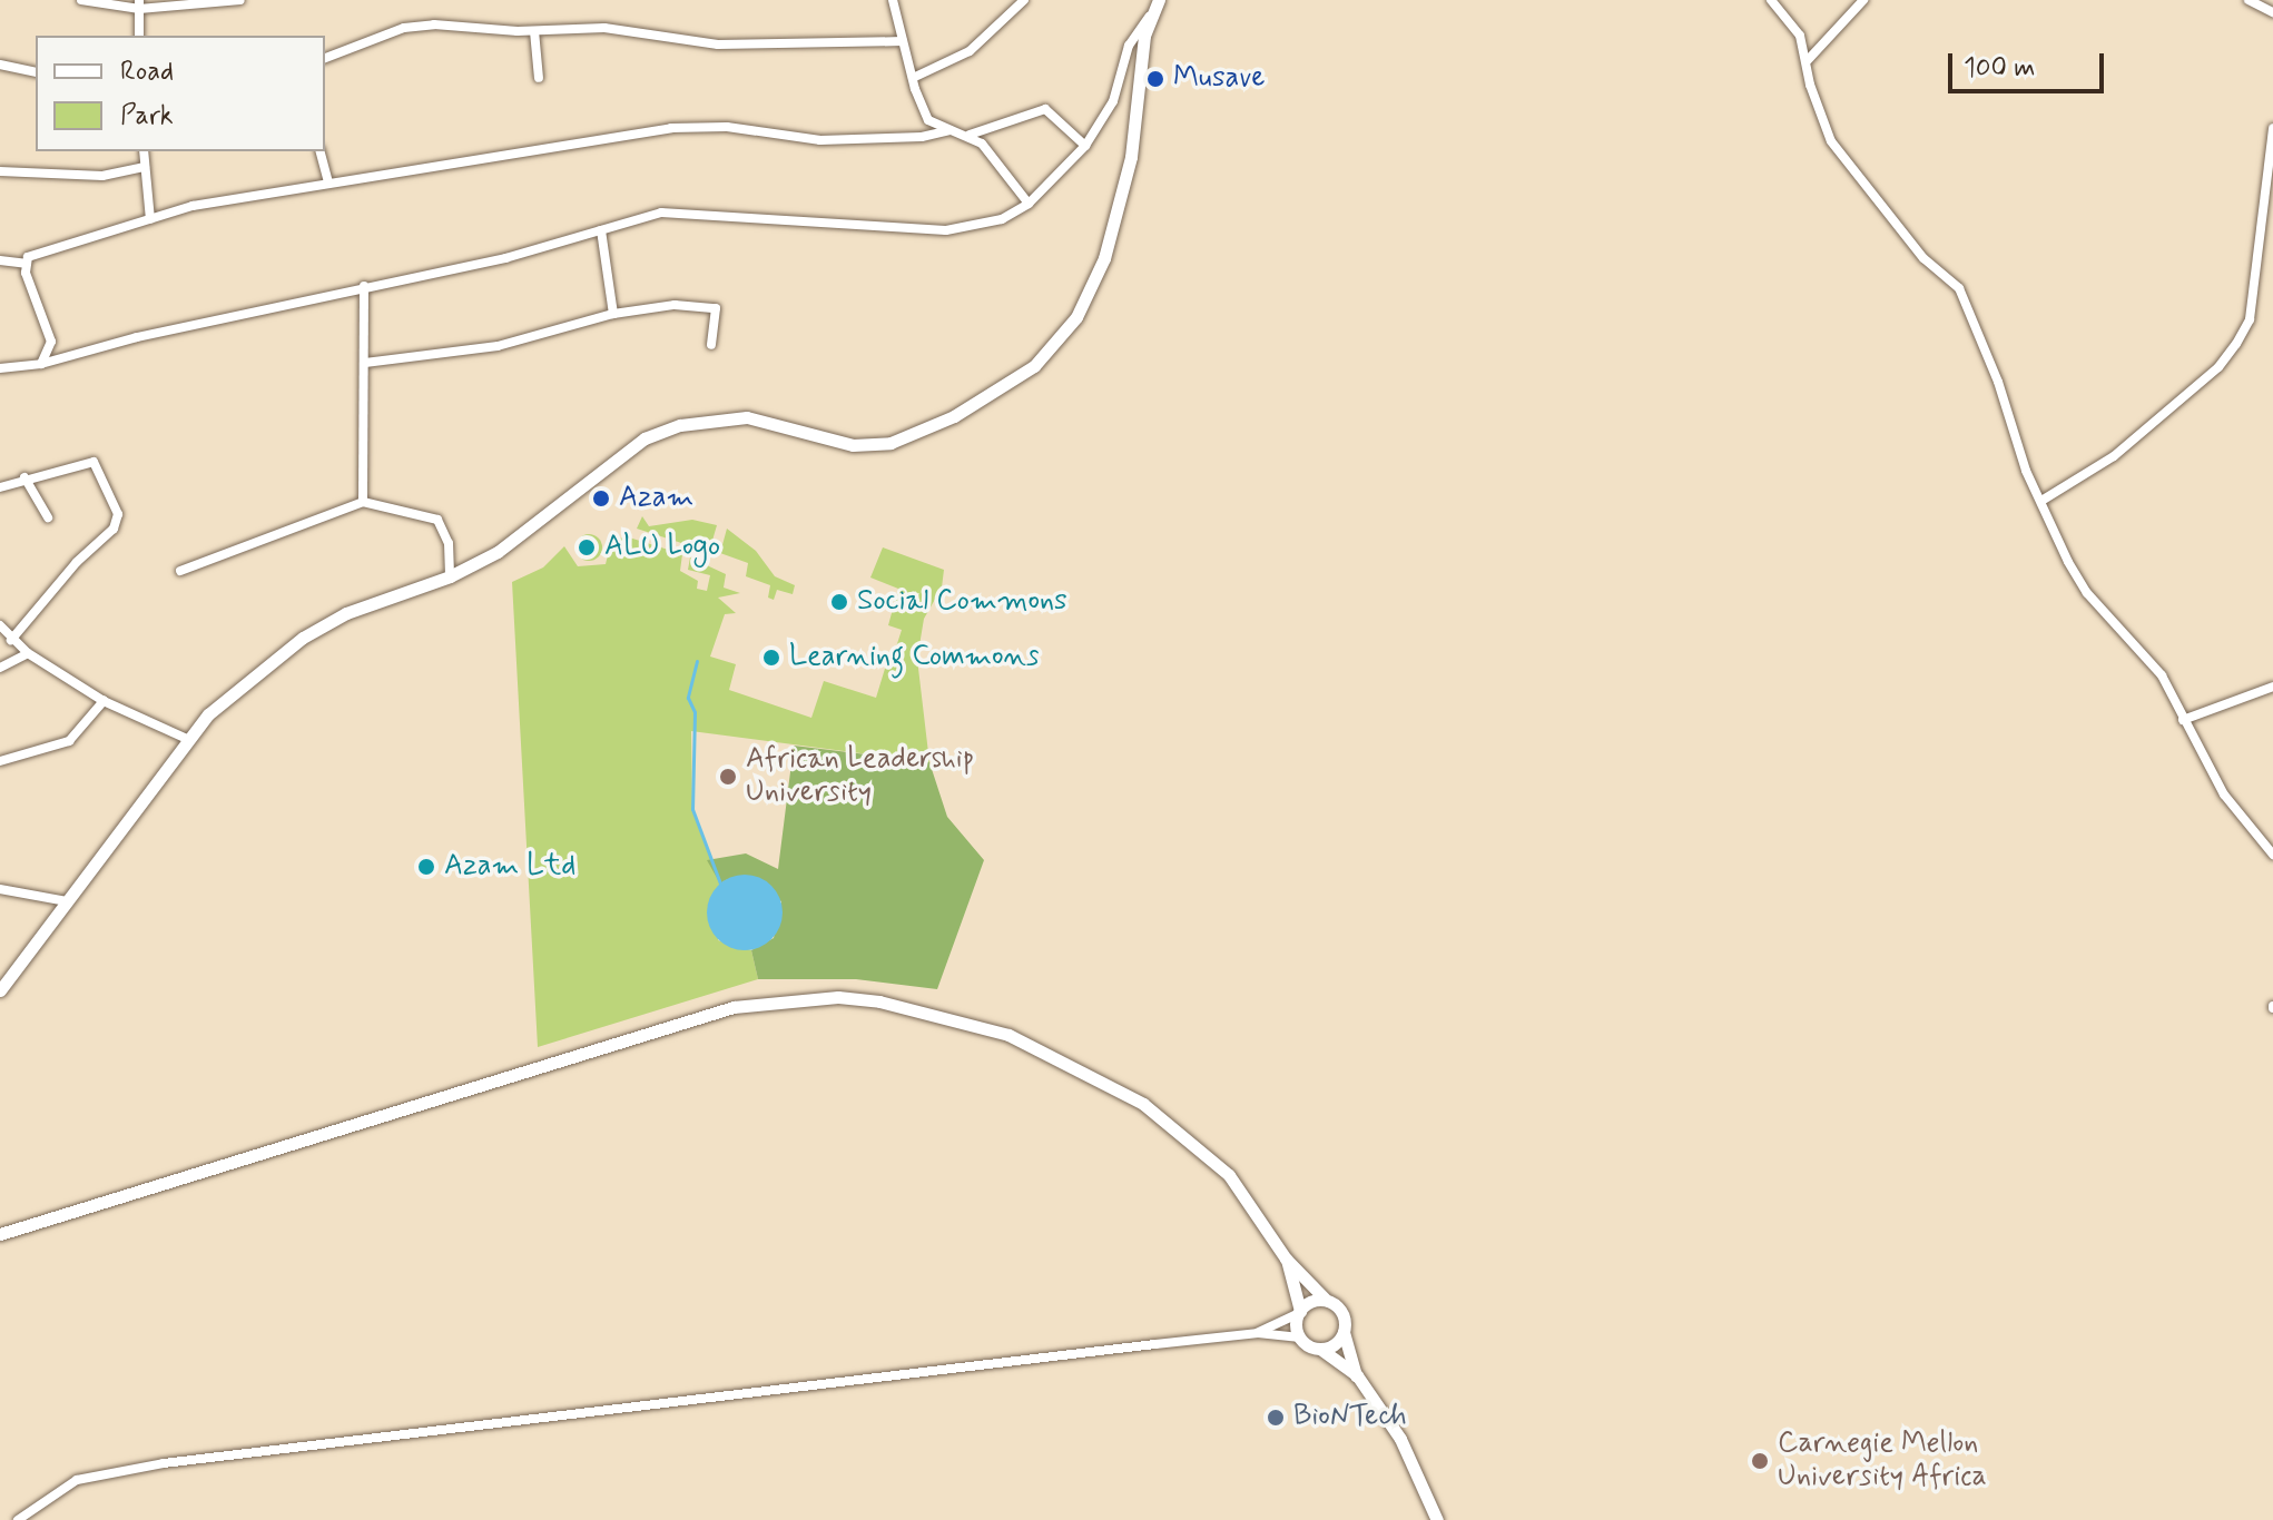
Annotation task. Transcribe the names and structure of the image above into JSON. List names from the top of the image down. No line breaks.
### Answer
{"places":["Musave","Azam","ALU Logo","Social Commons","Learning Commons","African Leadership University","Azam Ltd","BioNTech","Carnegie Mellon University Africa"],"legend":["Road","Park"],"scale_bar":"100 m"}
